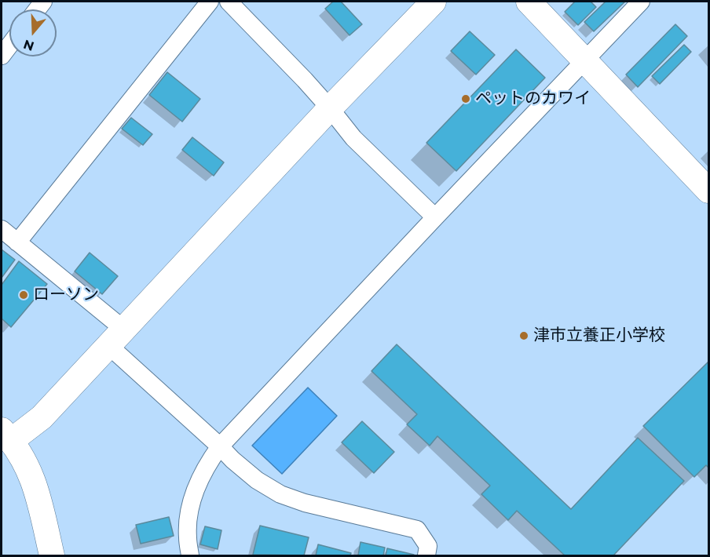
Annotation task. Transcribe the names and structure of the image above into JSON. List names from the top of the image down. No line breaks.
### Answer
{"places":["ペットのカワイ","ローソン","津市立養正小学校"],"north":"bottom"}
